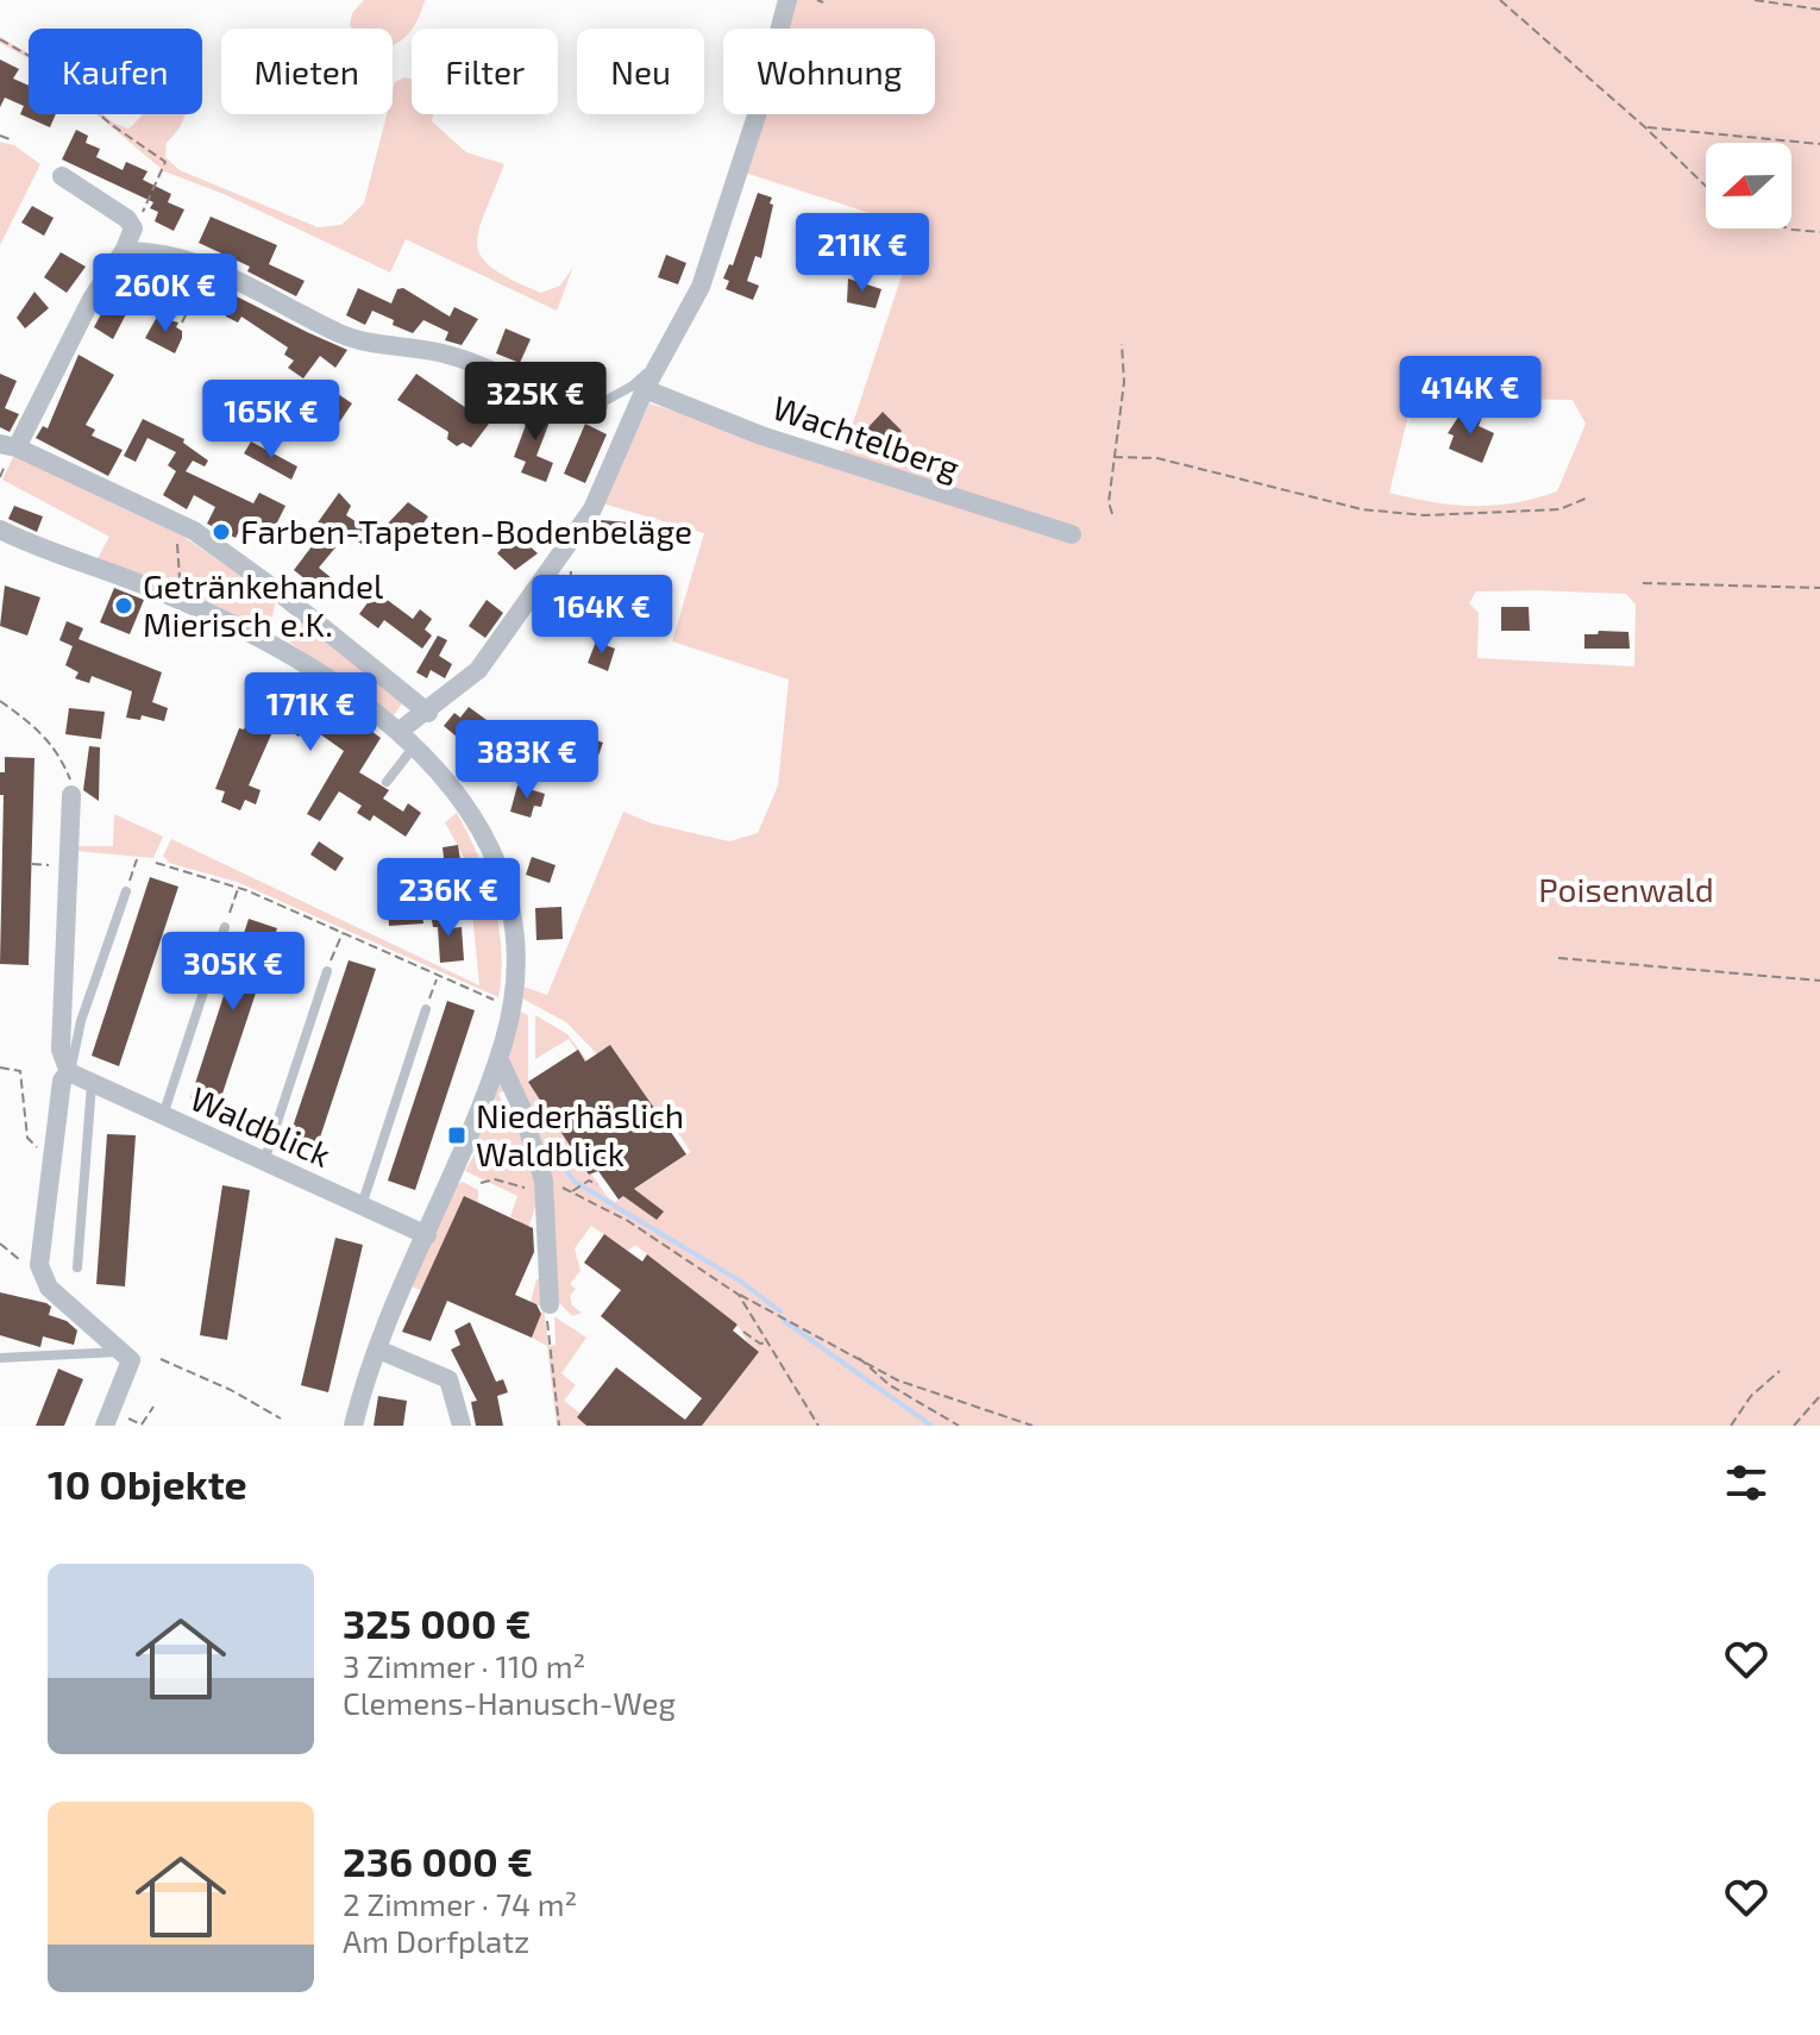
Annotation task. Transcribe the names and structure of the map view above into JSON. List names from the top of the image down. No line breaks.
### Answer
{"streets":{"street":["Wachtelberg","Waldblick"]},"parks":["Poisenwald"],"places":{"other":["Farben-Tapeten-Bodenbeläge","Getränkehandel Mierisch e.K."],"transit":["Niederhäslich Waldblick"]},"north":"left","page":{"chip":["Kaufen","Mieten","Filter","Neu","Wohnung"],"price":["211K €","260K €","414K €","325K €","165K €","164K €","171K €","383K €","236K €","305K €"],"heading":"10 Objekte","list":[{"name":"325 000 €","note":"3 Zimmer · 110 m² · Clemens-Hanusch-Weg"},{"name":"236 000 €","note":"2 Zimmer · 74 m² · Am Dorfplatz"}]}}
